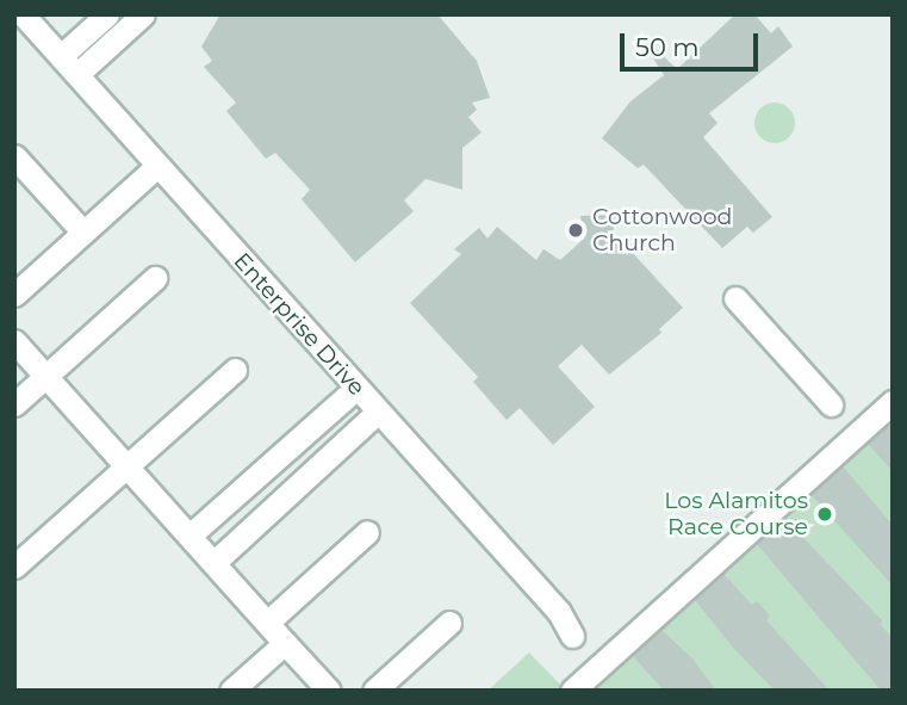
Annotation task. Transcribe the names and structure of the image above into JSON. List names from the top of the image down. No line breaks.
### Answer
{"streets":{"street":["Enterprise Drive"]},"places":["Cottonwood Church","Los Alamitos Race Course"],"scale_bar":"50 m"}
